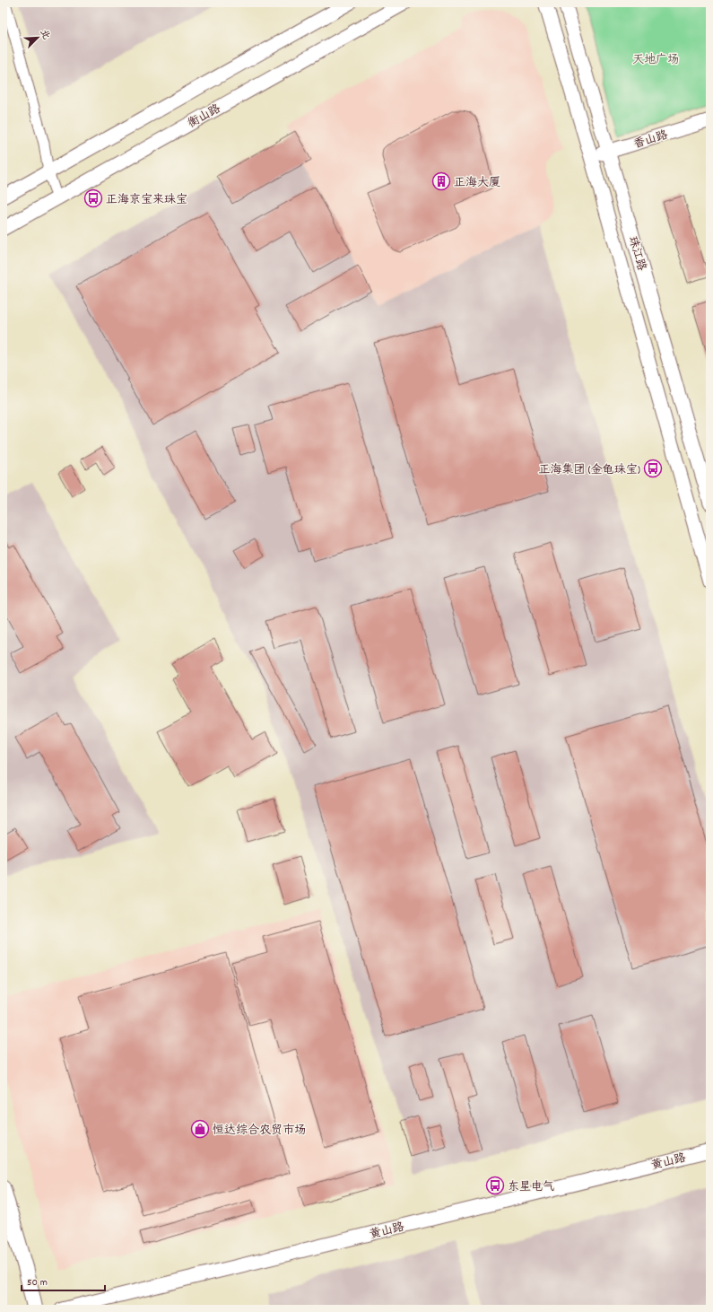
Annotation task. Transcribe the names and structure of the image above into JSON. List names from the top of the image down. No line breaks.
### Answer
{"streets":{"main road":["衡山路","香山路","珠江路","黄山路"]},"crossings":[["香山路","珠江路"]],"parks":["天地广场"],"places":{"building":["正海大厦"],"bus stop":["正海京宝来珠宝","正海集团 (金龟珠宝)","东星电气"],"shop":["恒达综合农贸市场"]},"scale_bar":"50 m","north":"top right"}
